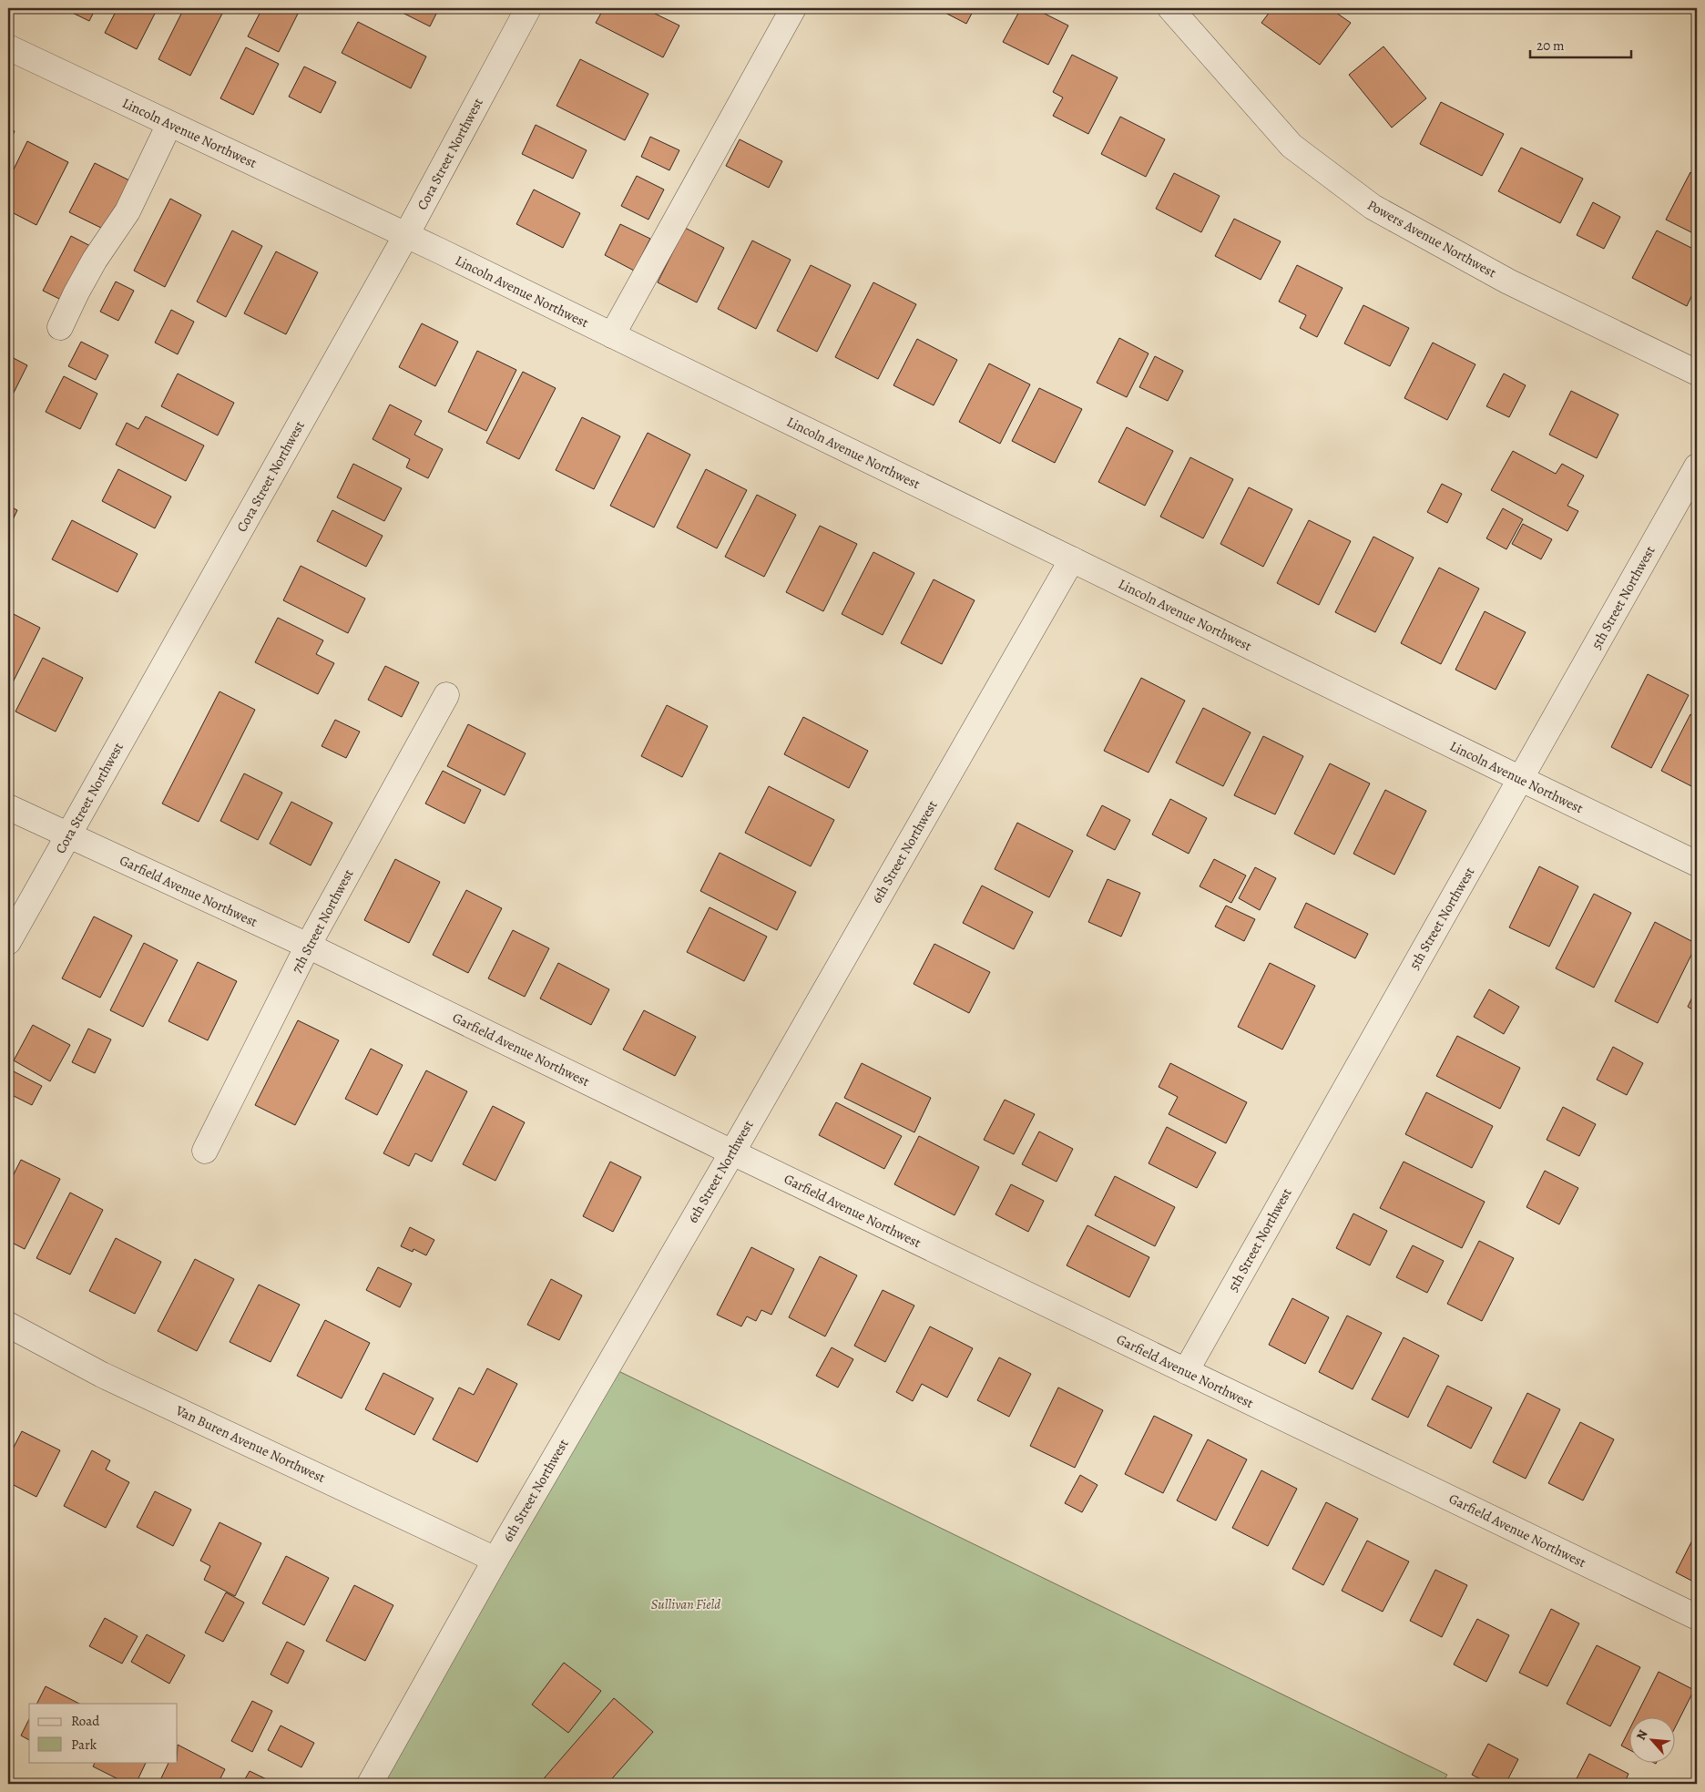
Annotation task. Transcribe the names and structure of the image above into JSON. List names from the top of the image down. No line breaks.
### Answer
{"streets":{"street":["Lincoln Avenue Northwest","Cora Street Northwest","Powers Avenue Northwest","5th Street Northwest","6th Street Northwest","Garfield Avenue Northwest","7th Street Northwest","Van Buren Avenue Northwest"]},"crossings":[["Lincoln Avenue Northwest","Cora Street Northwest"],["Lincoln Avenue Northwest","5th Street Northwest"],["Lincoln Avenue Northwest","6th Street Northwest"],["Cora Street Northwest","Garfield Avenue Northwest"],["5th Street Northwest","Garfield Avenue Northwest"],["6th Street Northwest","Garfield Avenue Northwest"],["6th Street Northwest","Van Buren Avenue Northwest"],["Garfield Avenue Northwest","7th Street Northwest"]],"parks":["Sullivan Field"],"legend":["Road","Park"],"scale_bar":"20 m","north":"top left"}
